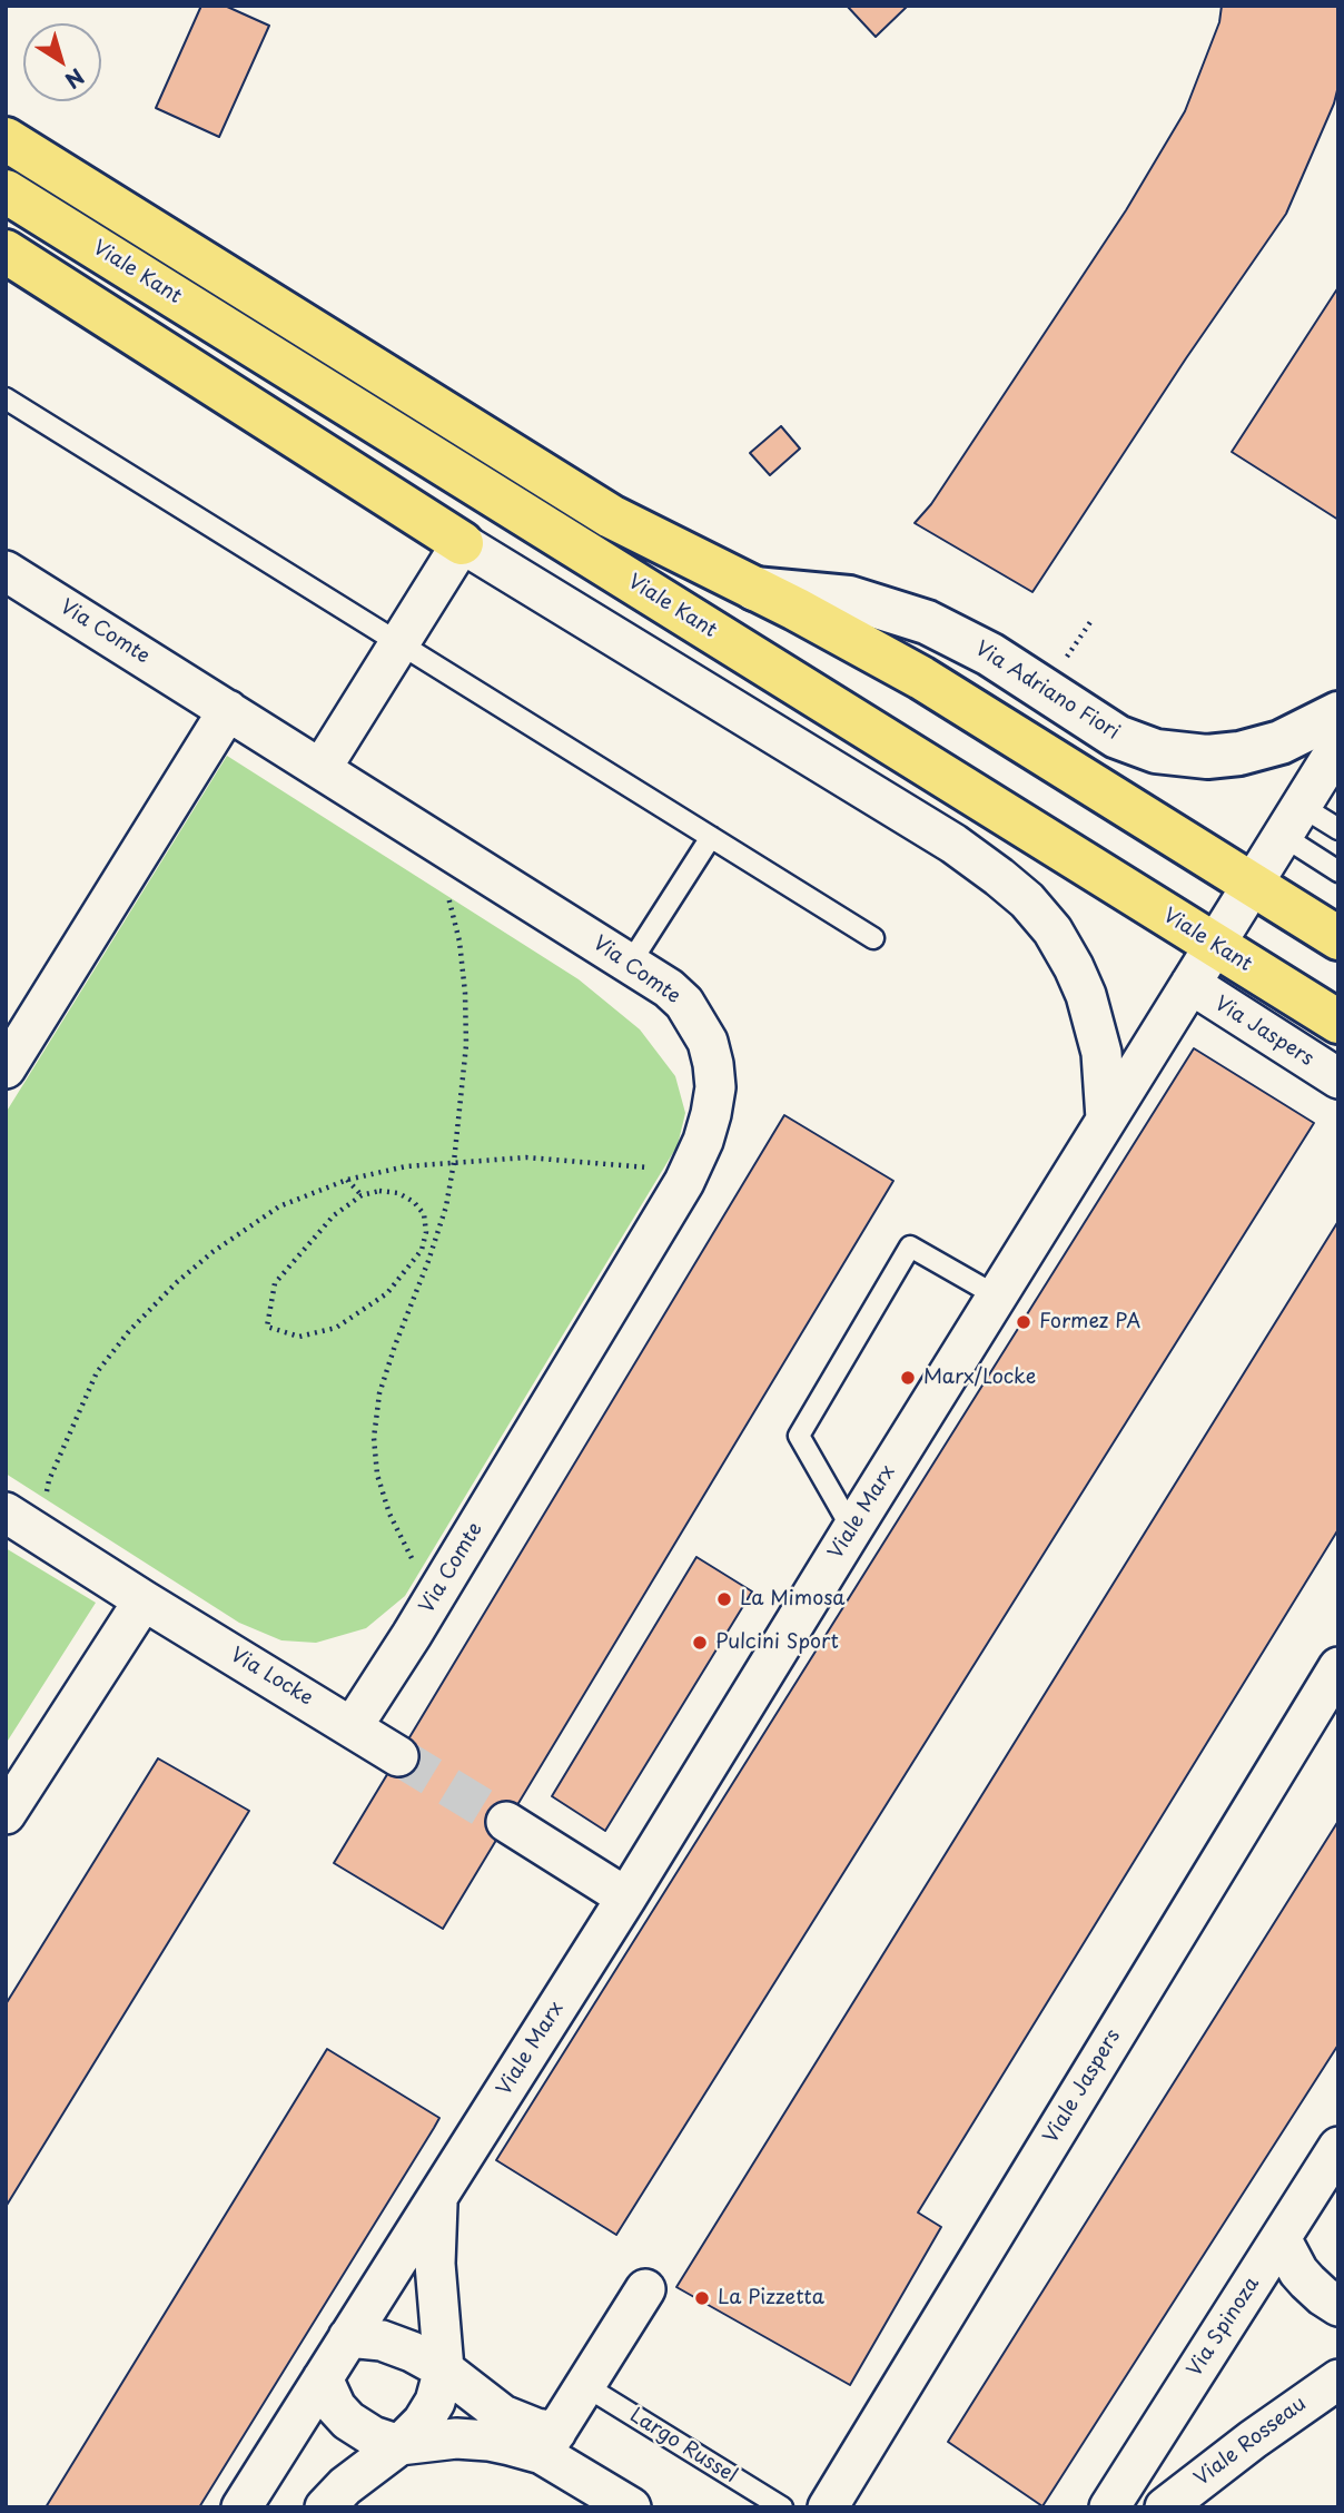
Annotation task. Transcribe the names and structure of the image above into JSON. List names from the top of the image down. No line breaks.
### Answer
{"streets":{"main road":["Viale Kant"],"street":["Via Comte","Via Adriano Fiori","Via Jaspers","Viale Marx","Via Locke","Viale Jaspers","Via Spinoza","Viale Rosseau"],"lane":["Largo Russel"]},"crossings":[["Viale Kant","Viale Marx"],["Via Comte","Via Locke"],["Via Jaspers","Viale Marx"]],"places":["Formez PA","Marx/Locke","La Mimosa","Pulcini Sport","La Pizzetta"],"north":"bottom right"}
